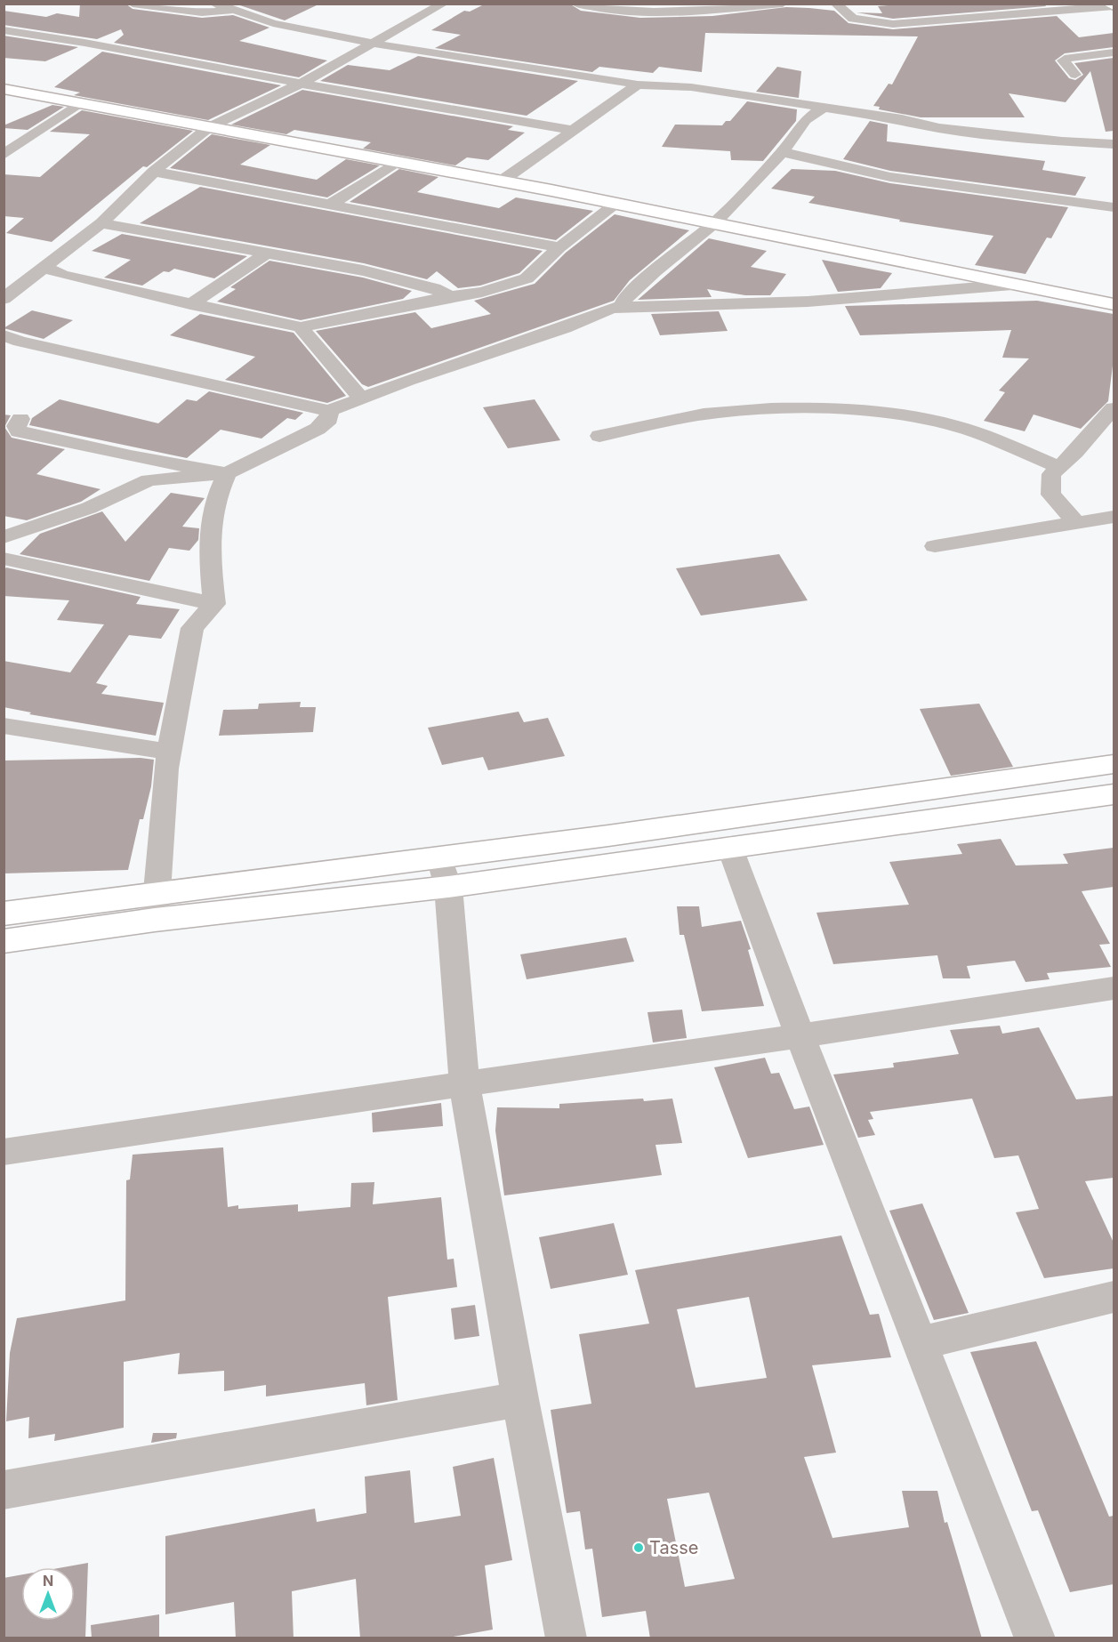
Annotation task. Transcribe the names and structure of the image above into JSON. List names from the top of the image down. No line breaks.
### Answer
{"places":["Tasse"],"north":"top"}
